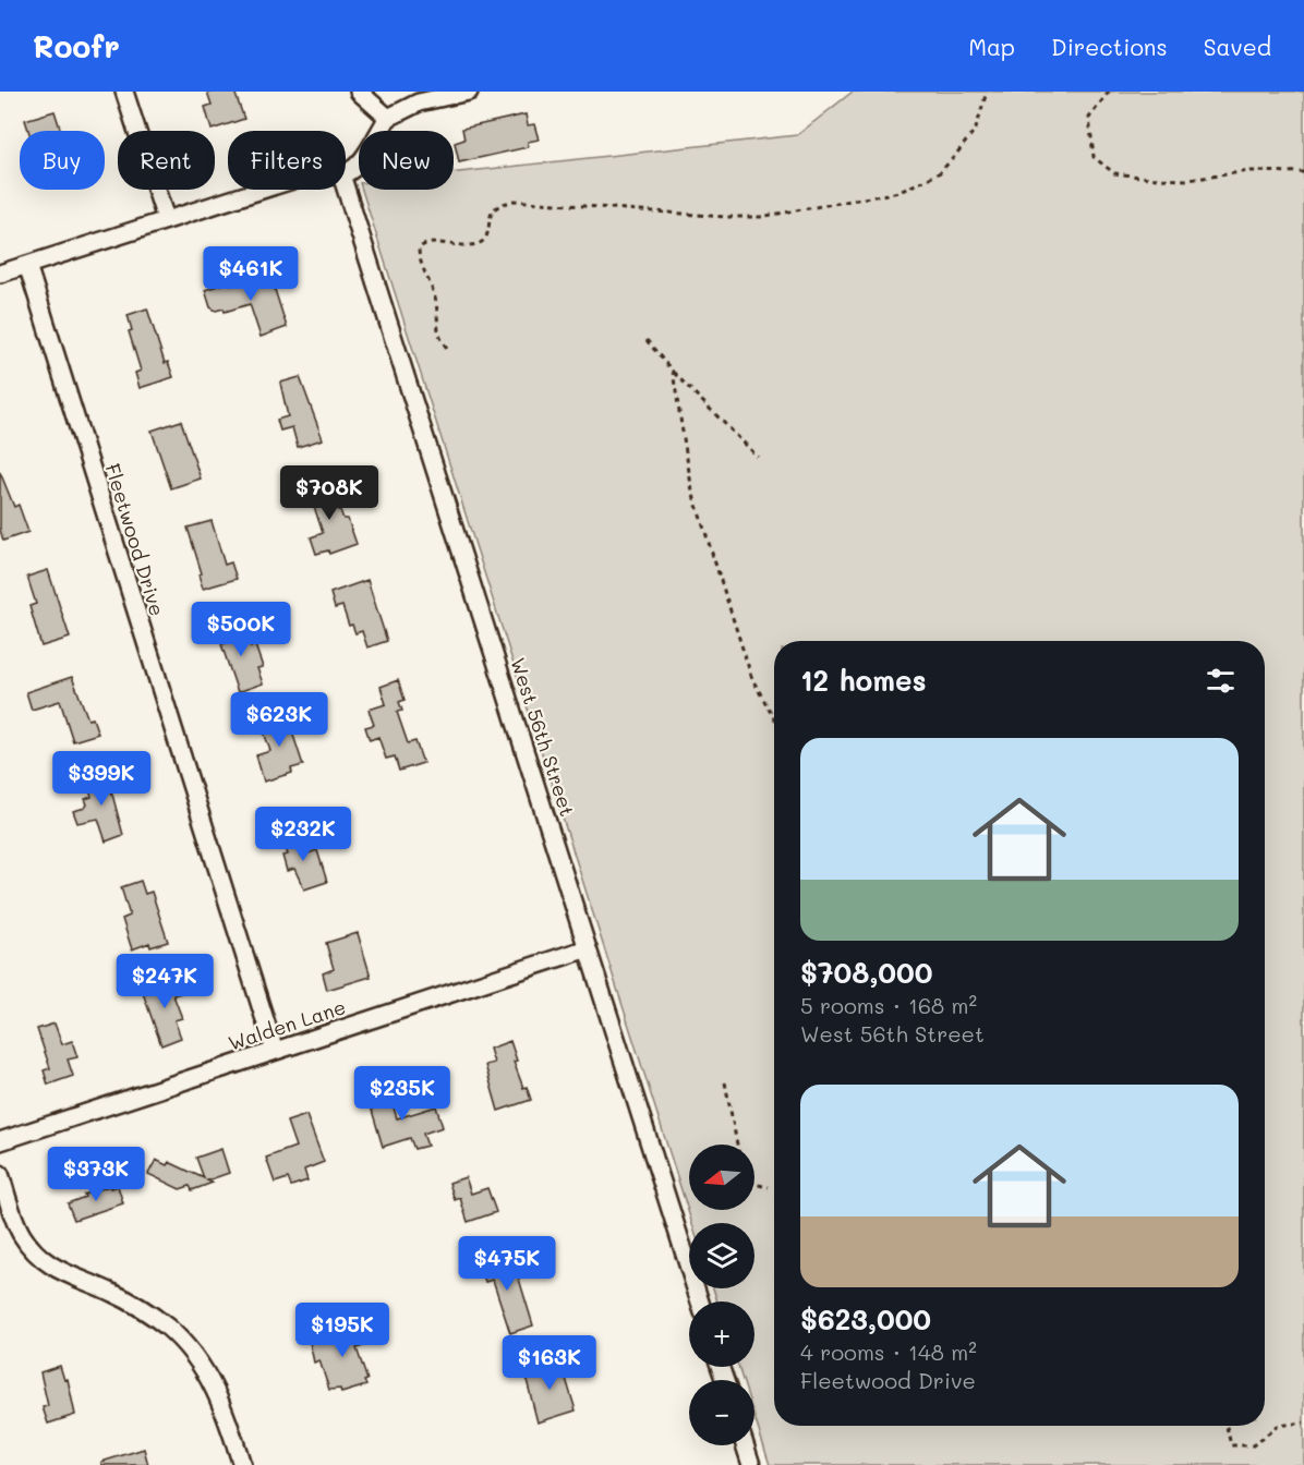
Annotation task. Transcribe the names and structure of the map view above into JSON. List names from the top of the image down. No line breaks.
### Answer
{"streets":{"street":["Fleetwood Drive","West 56th Street","Walden Lane"]},"crossings":[["Fleetwood Drive","Walden Lane"],["West 56th Street","Walden Lane"]],"north":"left","page":{"header":"Roofr","nav":["Map","Directions","Saved"],"chip":["Buy","Rent","Filters","New"],"price":["$461K","$708K","$500K","$623K","$399K","$232K","$247K","$235K","$373K","$475K","$195K","$163K"],"heading":"12 homes","list":[{"name":"$708,000","note":"5 rooms · 168 m² · West 56th Street"},{"name":"$623,000","note":"4 rooms · 148 m² · Fleetwood Drive"}],"map_buttons":["+","−"]}}
